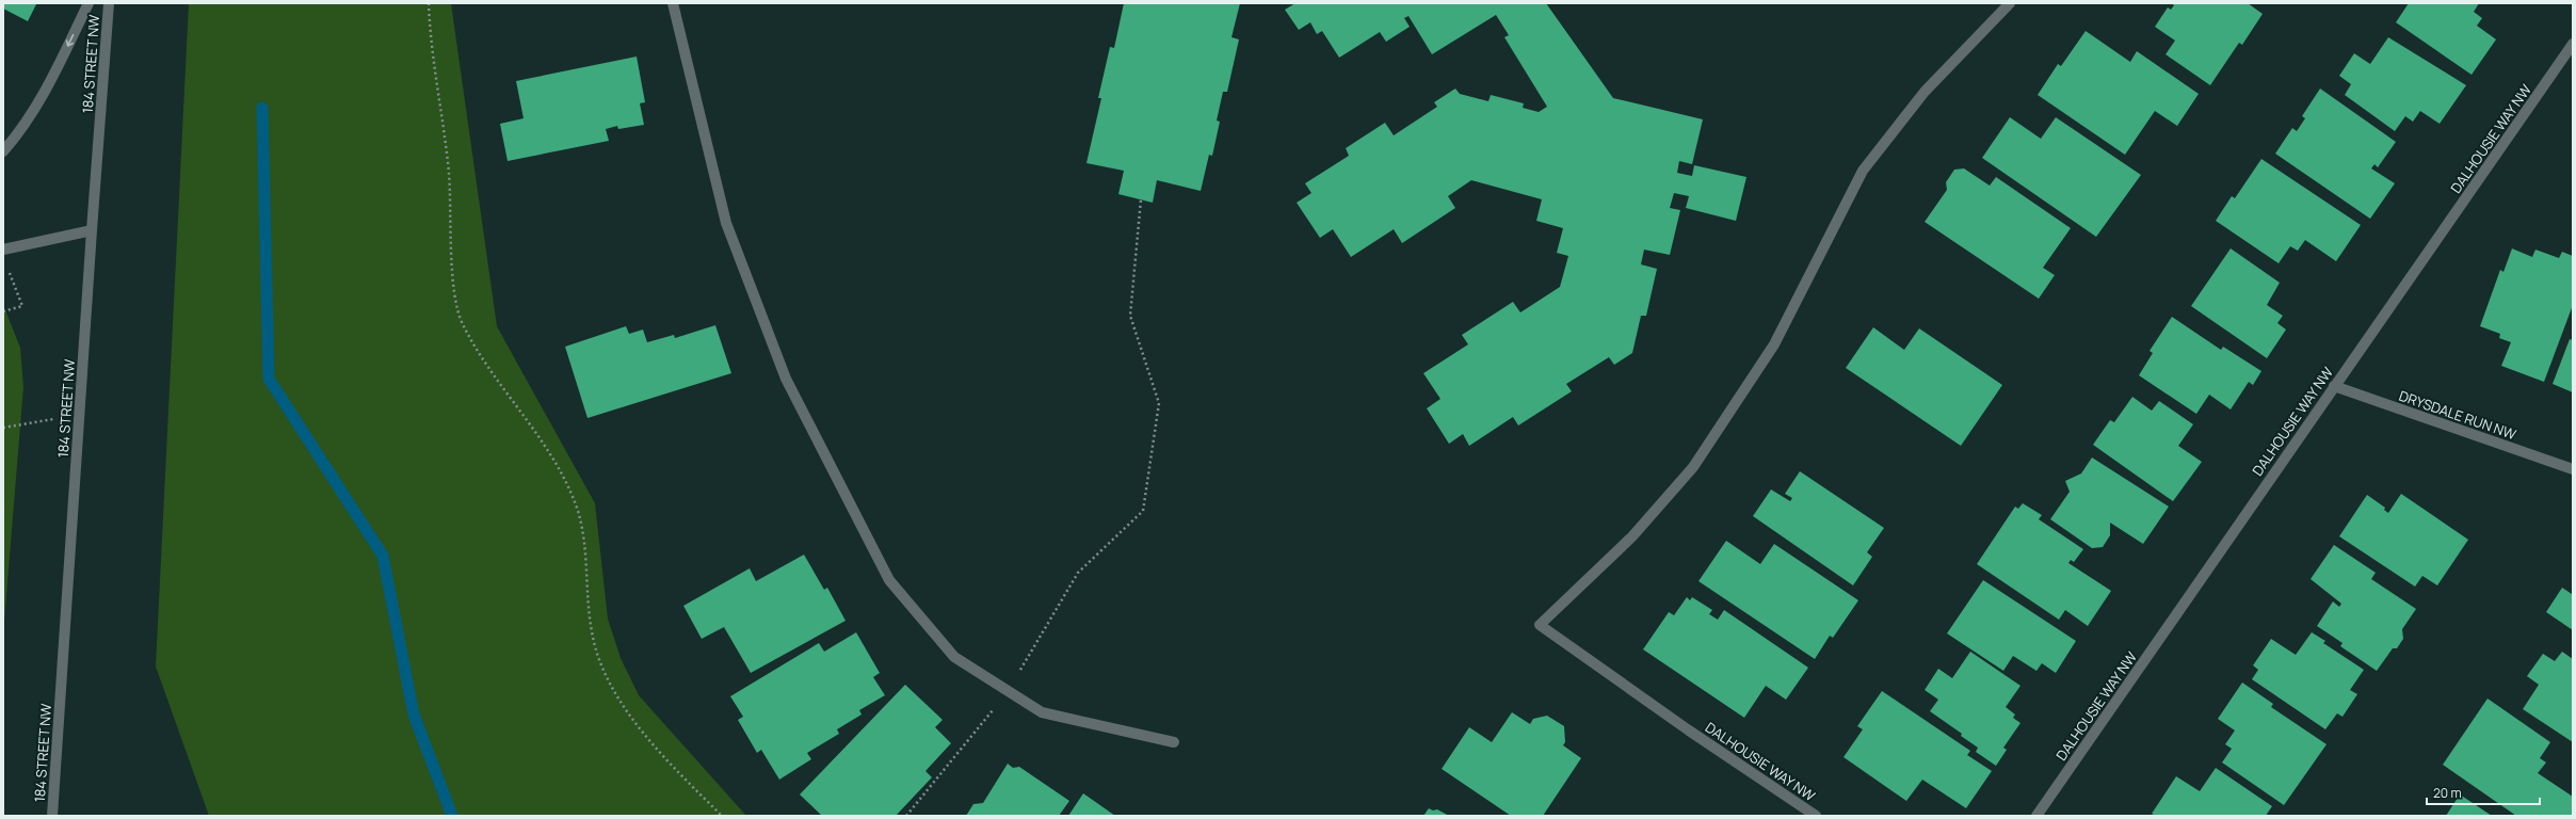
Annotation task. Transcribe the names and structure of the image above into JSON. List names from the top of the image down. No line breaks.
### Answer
{"streets":{"street":["184 STREET NW","DALHOUSIE WAY NW","DRYSDALE RUN NW"]},"crossings":[["DALHOUSIE WAY NW","DRYSDALE RUN NW"]],"scale_bar":"20 m"}
